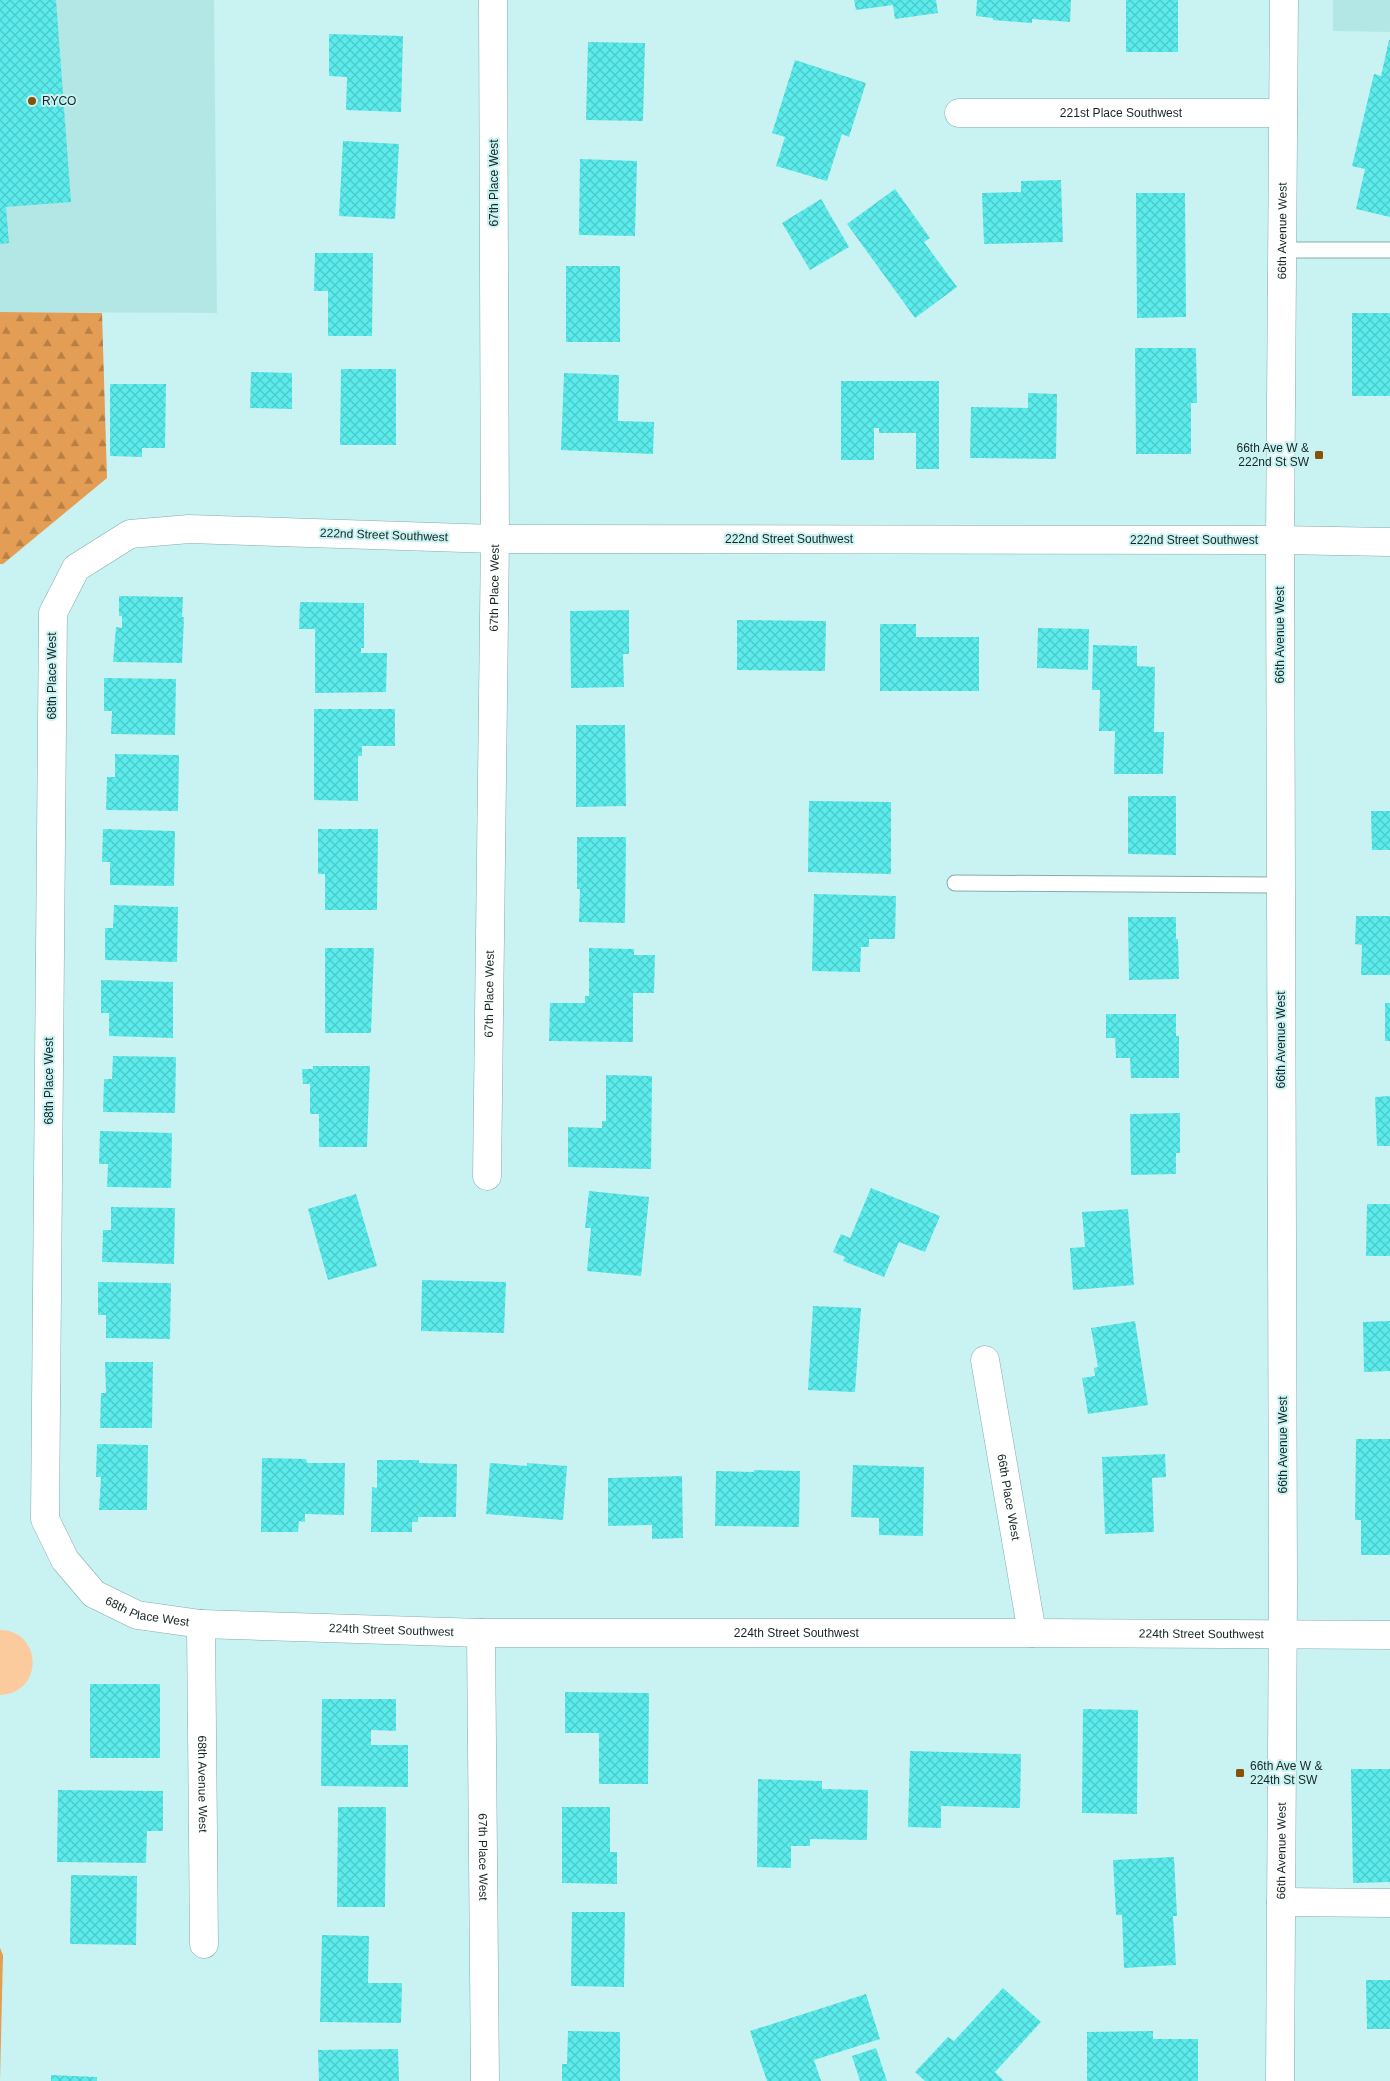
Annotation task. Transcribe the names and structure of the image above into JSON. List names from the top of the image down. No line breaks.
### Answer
{"streets":{"street":["221st Place Southwest","67th Place West","66th Avenue West","222nd Street Southwest","68th Place West","66th Place West","224th Street Southwest","68th Avenue West"]},"crossings":[["221st Place Southwest","66th Avenue West"],["67th Place West","222nd Street Southwest"],["67th Place West","224th Street Southwest"],["66th Avenue West","222nd Street Southwest"],["66th Avenue West","224th Street Southwest"],["222nd Street Southwest","68th Place West"],["68th Place West","224th Street Southwest"],["68th Place West","68th Avenue West"],["66th Place West","224th Street Southwest"],["224th Street Southwest","68th Avenue West"]],"places":{"other":["RYCO"],"transit":["66th Ave W & 222nd St SW","66th Ave W & 224th St SW"]}}
